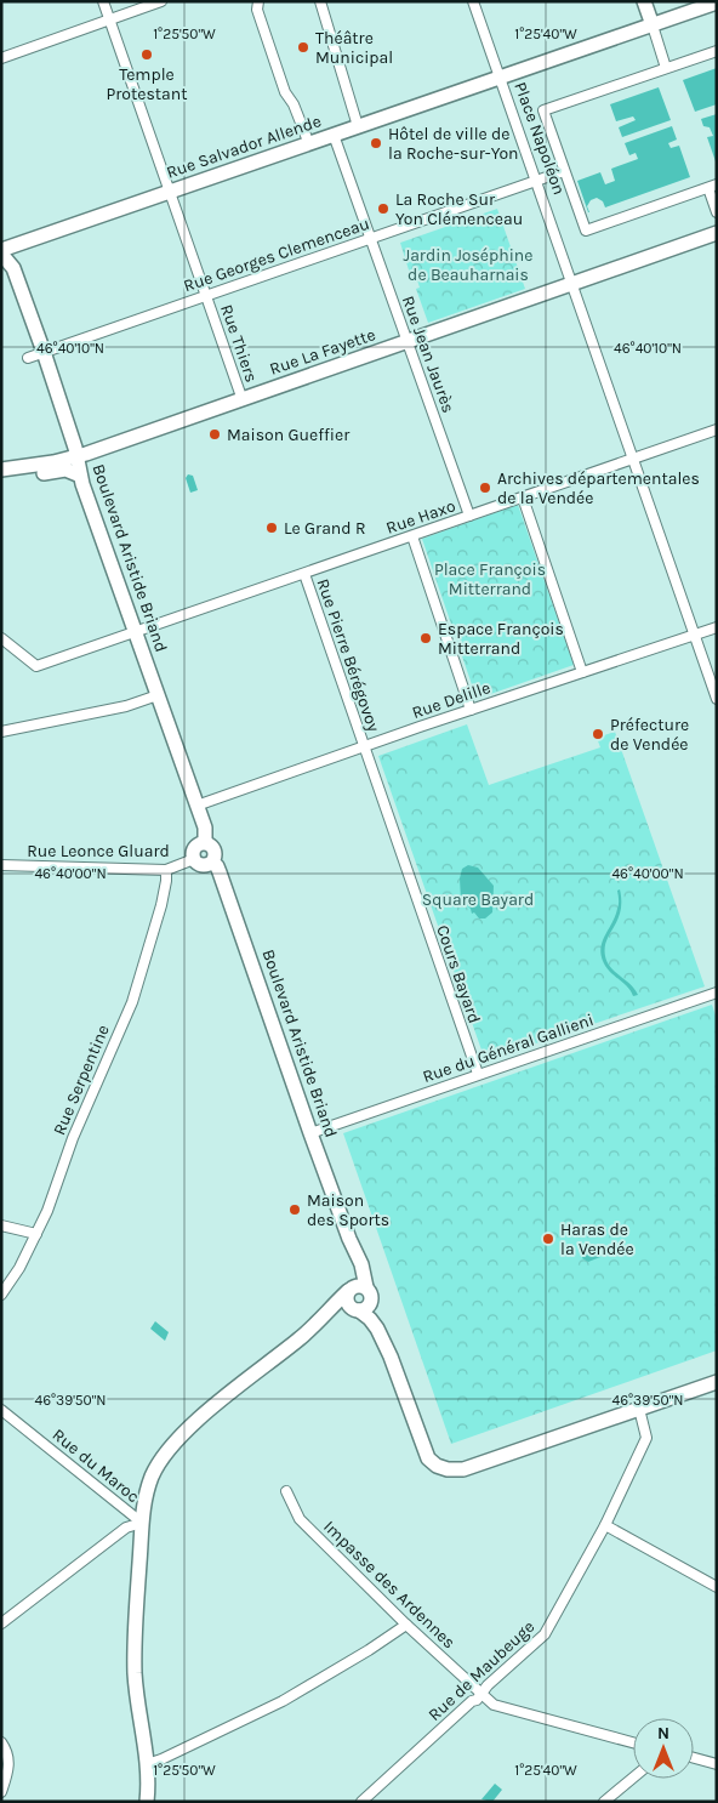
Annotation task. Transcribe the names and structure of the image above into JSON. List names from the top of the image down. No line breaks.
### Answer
{"streets":{"main road":["Place Napoléon","Rue Salvador Allende","Rue La Fayette","Boulevard Aristide Briand"],"street":["Rue Georges Clemenceau","Rue Thiers","Rue Jean Jaurès","Rue Haxo","Rue Pierre Bérégovoy","Rue Delille","Rue Leonce Gluard","Cours Bayard","Rue du Général Gallieni","Rue Serpentine","Rue du Maroc","Impasse des Ardennes","Rue de Maubeuge"]},"crossings":[["Place Napoléon","Rue Salvador Allende"],["Place Napoléon","Rue Georges Clemenceau"],["Place Napoléon","Rue La Fayette"],["Place Napoléon","Rue Haxo"],["Place Napoléon","Rue Delille"],["Rue Salvador Allende","Rue Thiers"],["Rue Salvador Allende","Rue Jean Jaurès"],["Rue Salvador Allende","Boulevard Aristide Briand"],["Rue Georges Clemenceau","Rue Thiers"],["Rue Georges Clemenceau","Rue Jean Jaurès"],["Rue Georges Clemenceau","Boulevard Aristide Briand"],["Rue Thiers","Rue La Fayette"],["Rue La Fayette","Rue Jean Jaurès"],["Rue La Fayette","Boulevard Aristide Briand"],["Rue Jean Jaurès","Rue Haxo"],["Rue Haxo","Boulevard Aristide Briand"],["Rue Haxo","Rue Pierre Bérégovoy"],["Boulevard Aristide Briand","Rue Delille"],["Boulevard Aristide Briand","Rue Leonce Gluard"],["Boulevard Aristide Briand","Rue du Général Gallieni"],["Boulevard Aristide Briand","Rue de Maubeuge"],["Rue Pierre Bérégovoy","Rue Delille"],["Rue Pierre Bérégovoy","Cours Bayard"],["Rue Delille","Cours Bayard"],["Rue Leonce Gluard","Rue Serpentine"],["Cours Bayard","Rue du Général Gallieni"],["Impasse des Ardennes","Rue de Maubeuge"]],"parks":["Jardin Joséphine de Beauharnais","Place François Mitterrand","Square Bayard"],"places":["Théâtre Municipal","Temple Protestant","Hôtel de ville de la Roche-sur-Yon","La Roche Sur Yon Clémenceau","Maison Gueffier","Archives départementales de la Vendée","Le Grand R","Espace François Mitterrand","Préfecture de Vendée","Maison des Sports","Haras de la Vendée"],"north":"top","coordinates":["1°25'50\"W","1°25'40\"W","46°40'10\"N","46°40'00\"N","46°39'50\"N"]}
